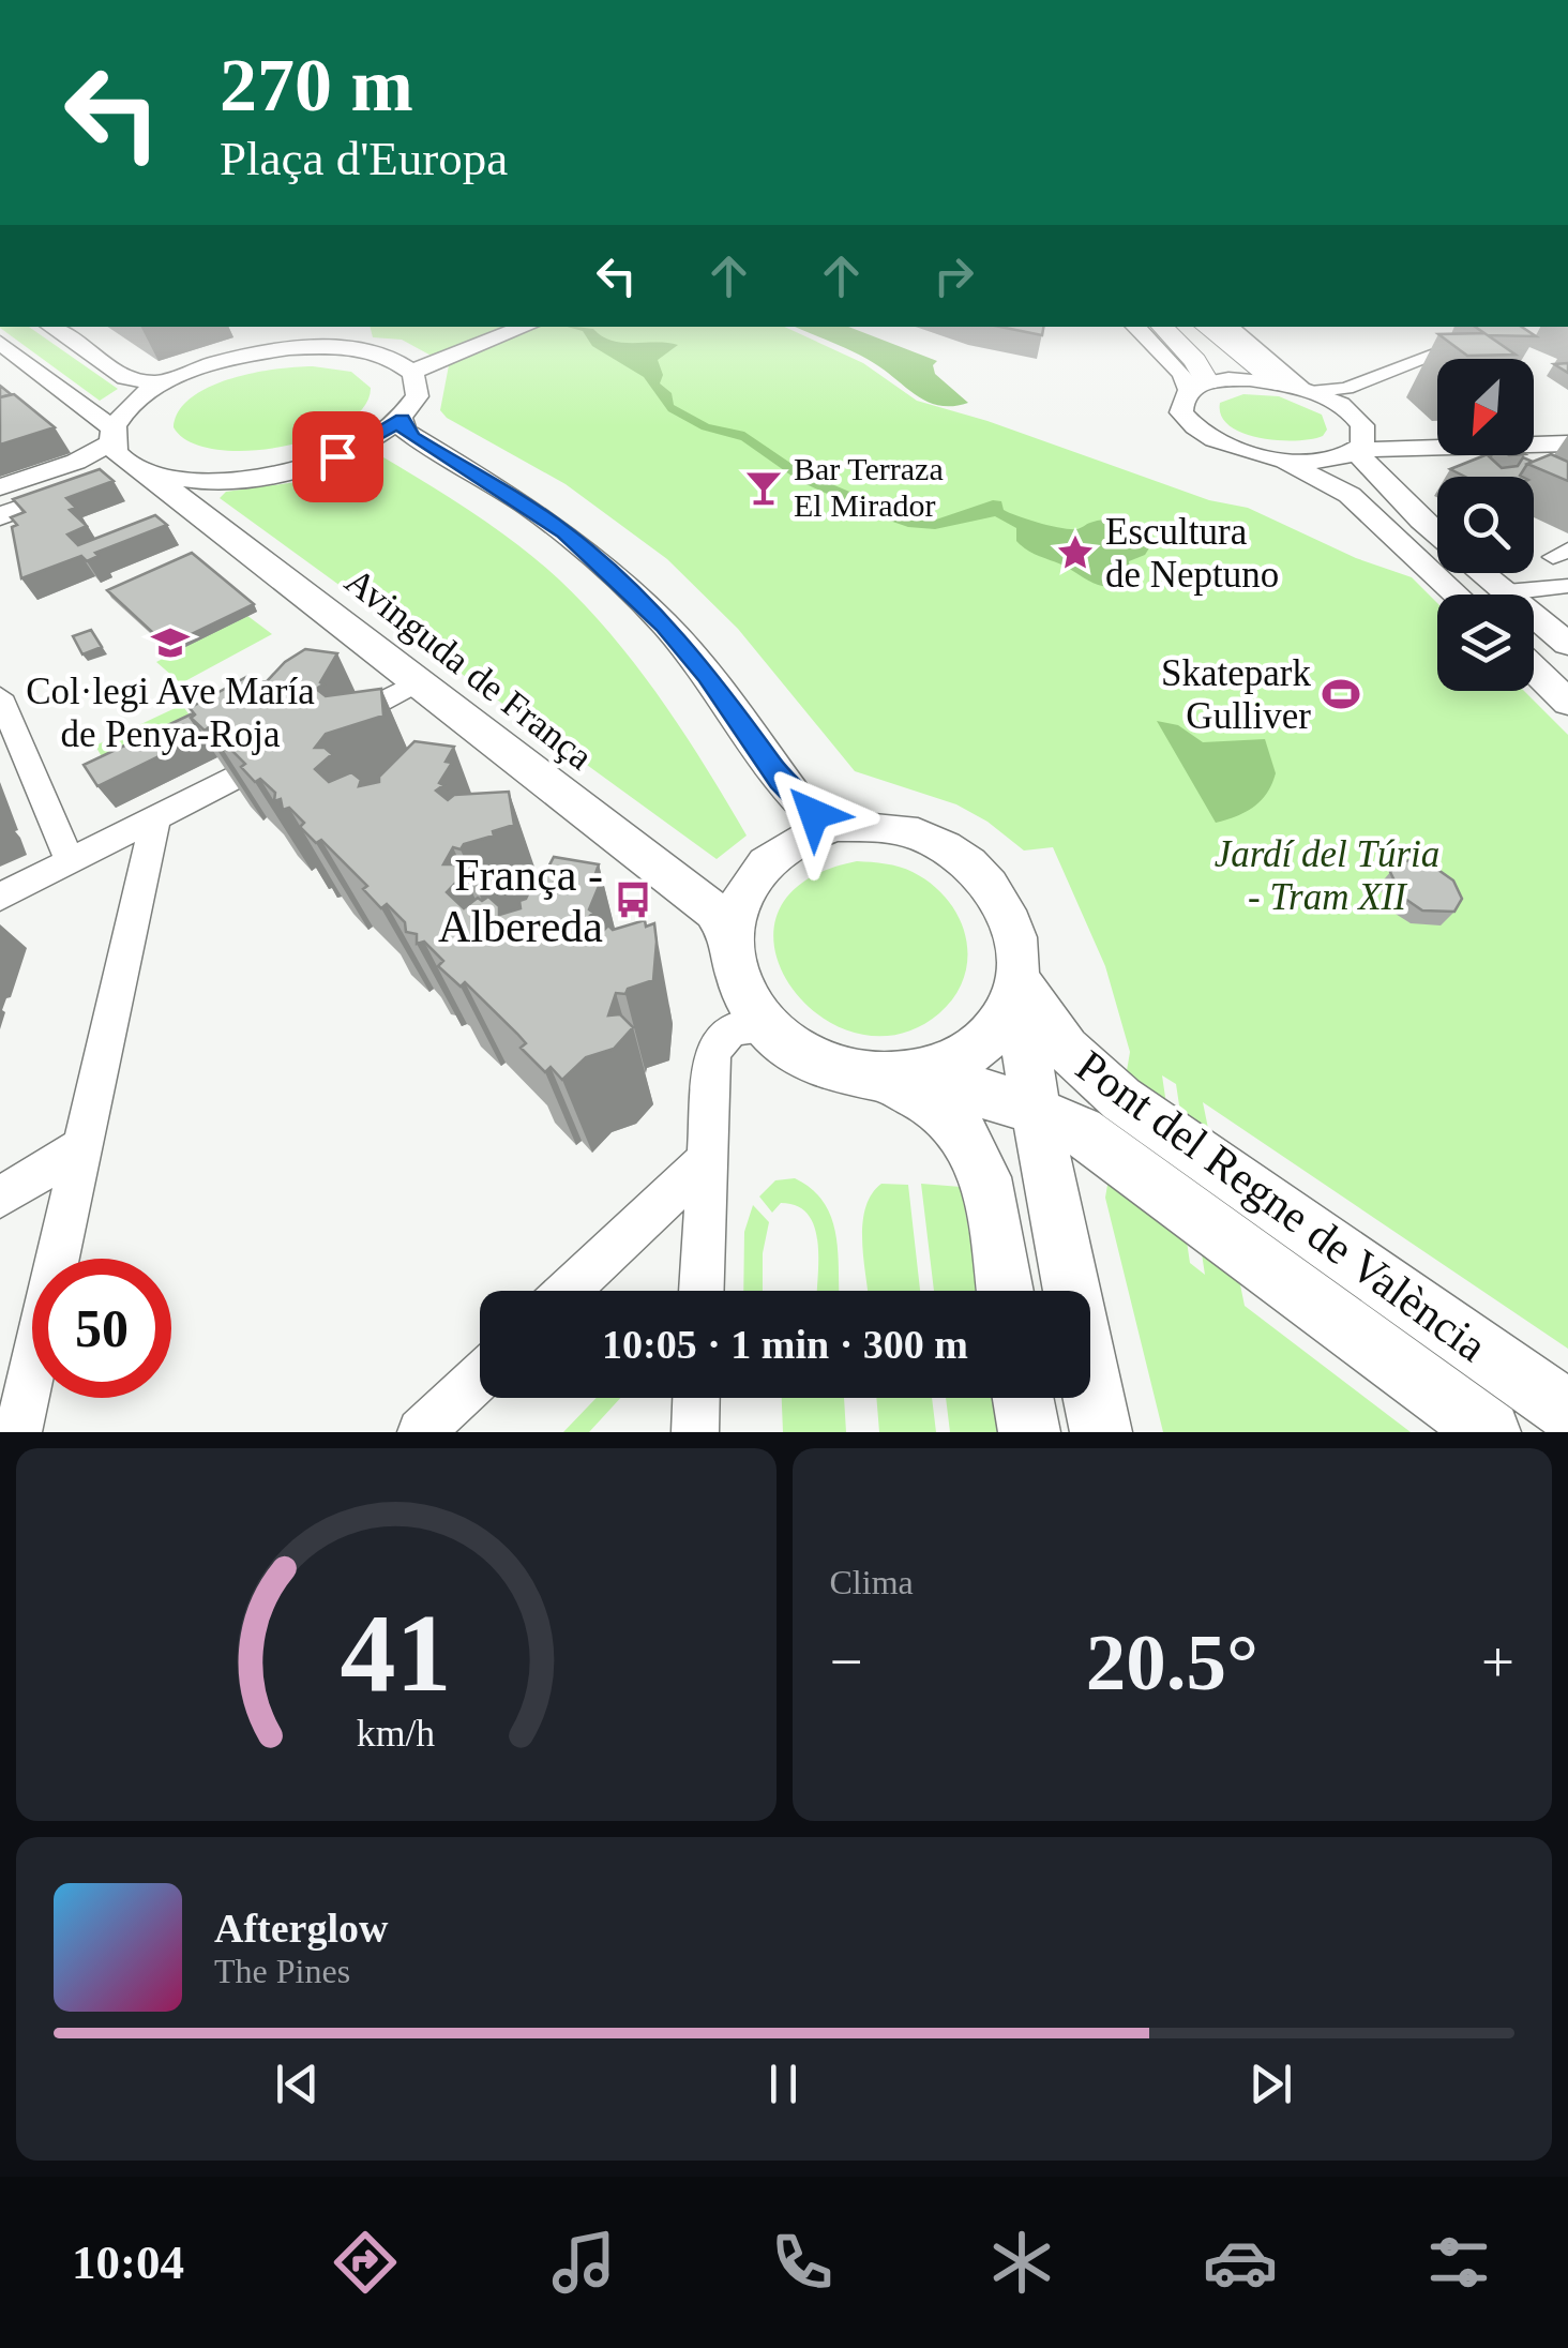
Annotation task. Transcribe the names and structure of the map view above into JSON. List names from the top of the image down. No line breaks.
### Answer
{"streets":{"main road":["Avinguda de França","Pont del Regne de València"]},"crossings":[["Avinguda de França","Pont del Regne de València"]],"parks":["Jardí del Túria - Tram XII"],"places":{"bar":["Bar Terraza El Mirador"],"place":["Escultura de Neptuno"],"school or university":["Col·legi Ave María de Penya-Roja"],"sports":["Skatepark Gulliver"],"bus stop":["França - Albereda"]},"north":"bottom left","page":{"turn":["270 m","Plaça d'Europa"],"limit":"50","trip":"10:05 · 1 min · 300 m","tile":"Clima","heat":["−","20.5°","+"],"song":["Afterglow","The Pines"],"tabs":"10:04","gauge":["41","km/h"]}}
